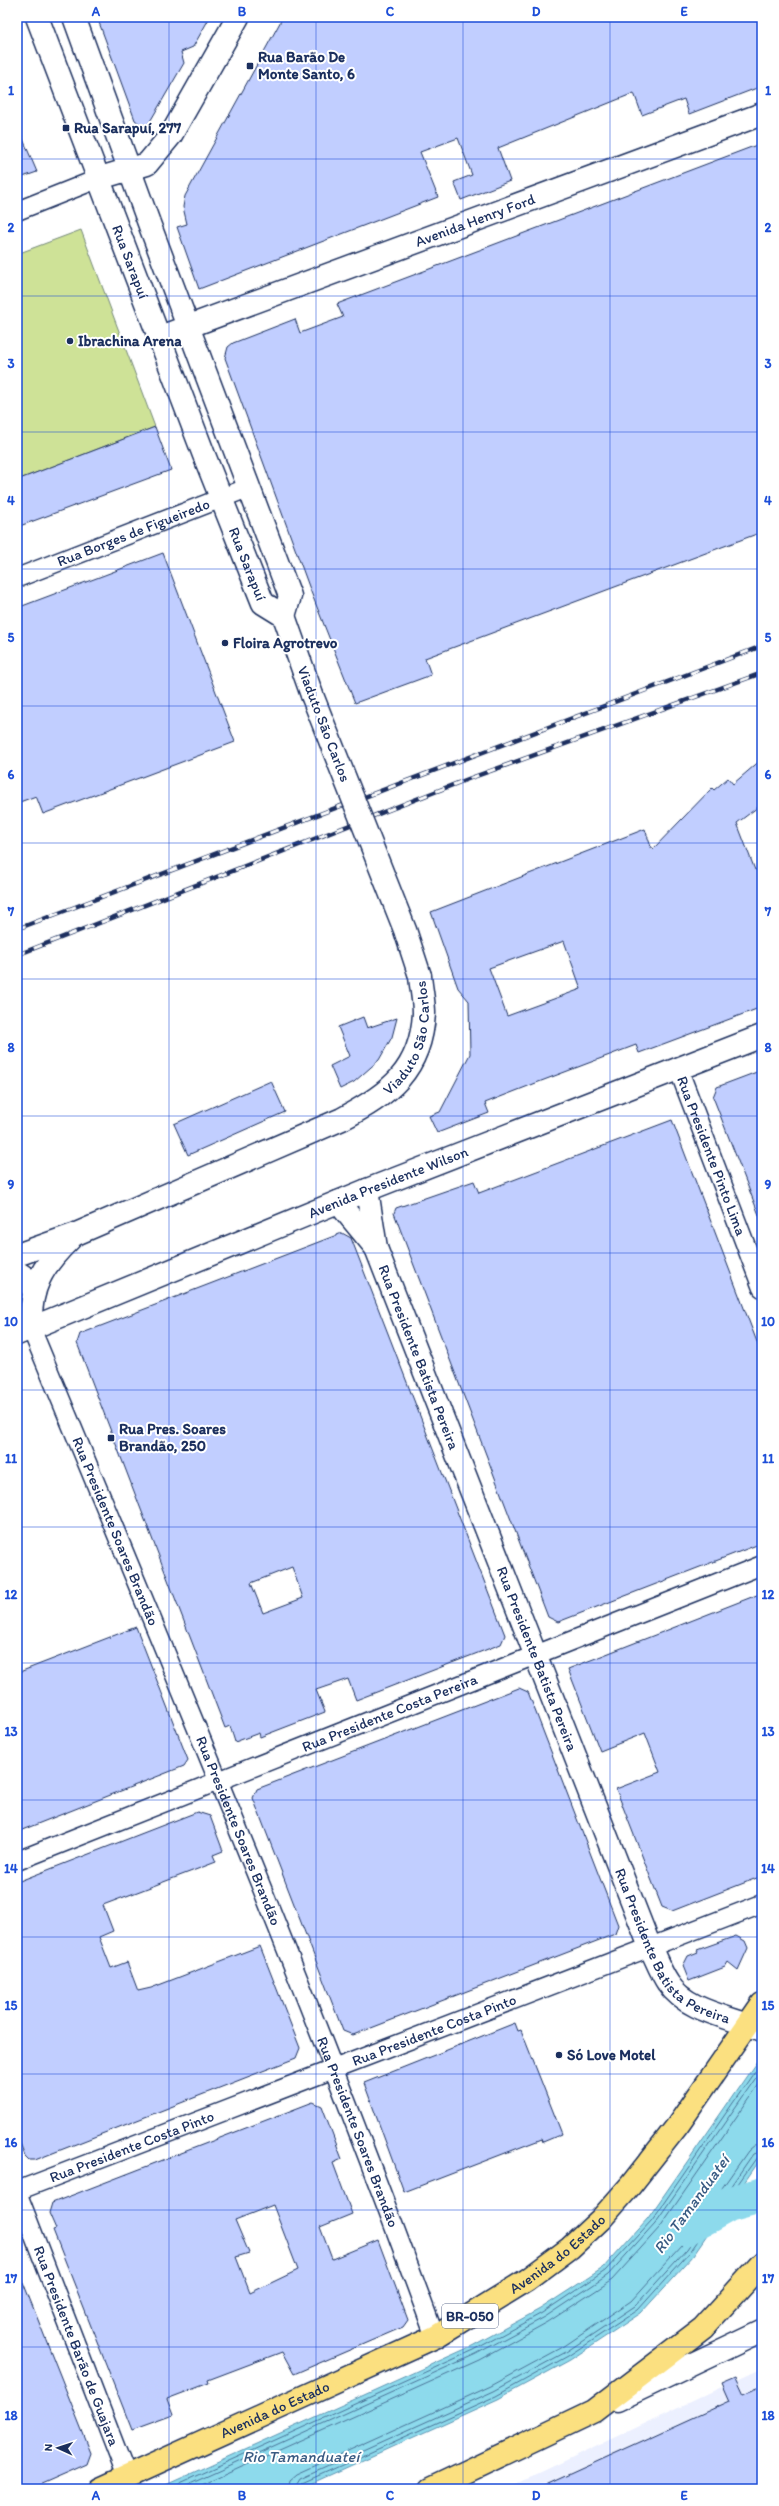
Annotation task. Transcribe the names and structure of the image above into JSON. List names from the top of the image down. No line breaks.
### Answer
{"streets":{"highway":["Avenida do Estado","BR-050"],"main road":["Avenida Henry Ford","Rua Sarapuí","Viaduto São Carlos","Avenida Presidente Wilson","Rua Presidente Batista Pereira"],"street":["Rua Borges de Figueiredo","Rua Presidente Pinto Lima","Rua Presidente Soares Brandão","Rua Presidente Costa Pereira","Rua Presidente Costa Pinto","Rua Presidente Barão de Guajara"]},"crossings":[["Avenida Henry Ford","Rua Sarapuí"],["Rua Sarapuí","Rua Borges de Figueiredo"],["Rua Sarapuí","Viaduto São Carlos"],["Rua Presidente Pinto Lima","Avenida Presidente Wilson"],["Avenida Presidente Wilson","Rua Presidente Batista Pereira"],["Avenida Presidente Wilson","Rua Presidente Soares Brandão"],["Rua Presidente Batista Pereira","Rua Presidente Costa Pereira"],["Rua Presidente Batista Pereira","Rua Presidente Costa Pinto"],["Rua Presidente Batista Pereira","Avenida do Estado"],["Rua Presidente Soares Brandão","Rua Presidente Costa Pereira"],["Rua Presidente Soares Brandão","Rua Presidente Costa Pinto"],["Rua Presidente Soares Brandão","Avenida do Estado"],["Rua Presidente Costa Pinto","Rua Presidente Barão de Guajara"],["Avenida do Estado","Rua Presidente Barão de Guajara"]],"water":["Rio Tamanduateí"],"places":{"transit":["Rua Barão De Monte Santo, 6","Rua Sarapuí, 277","Rua Pres. Soares Brandão, 250"],"other":["Ibrachina Arena","Floira Agrotrevo","Só Love Motel"]},"north":"left","grid":{"columns":["A","B","C","D","E"],"rows":["1","2","3","4","5","6","7","8","9","10","11","12","13","14","15","16","17","18"]}}
